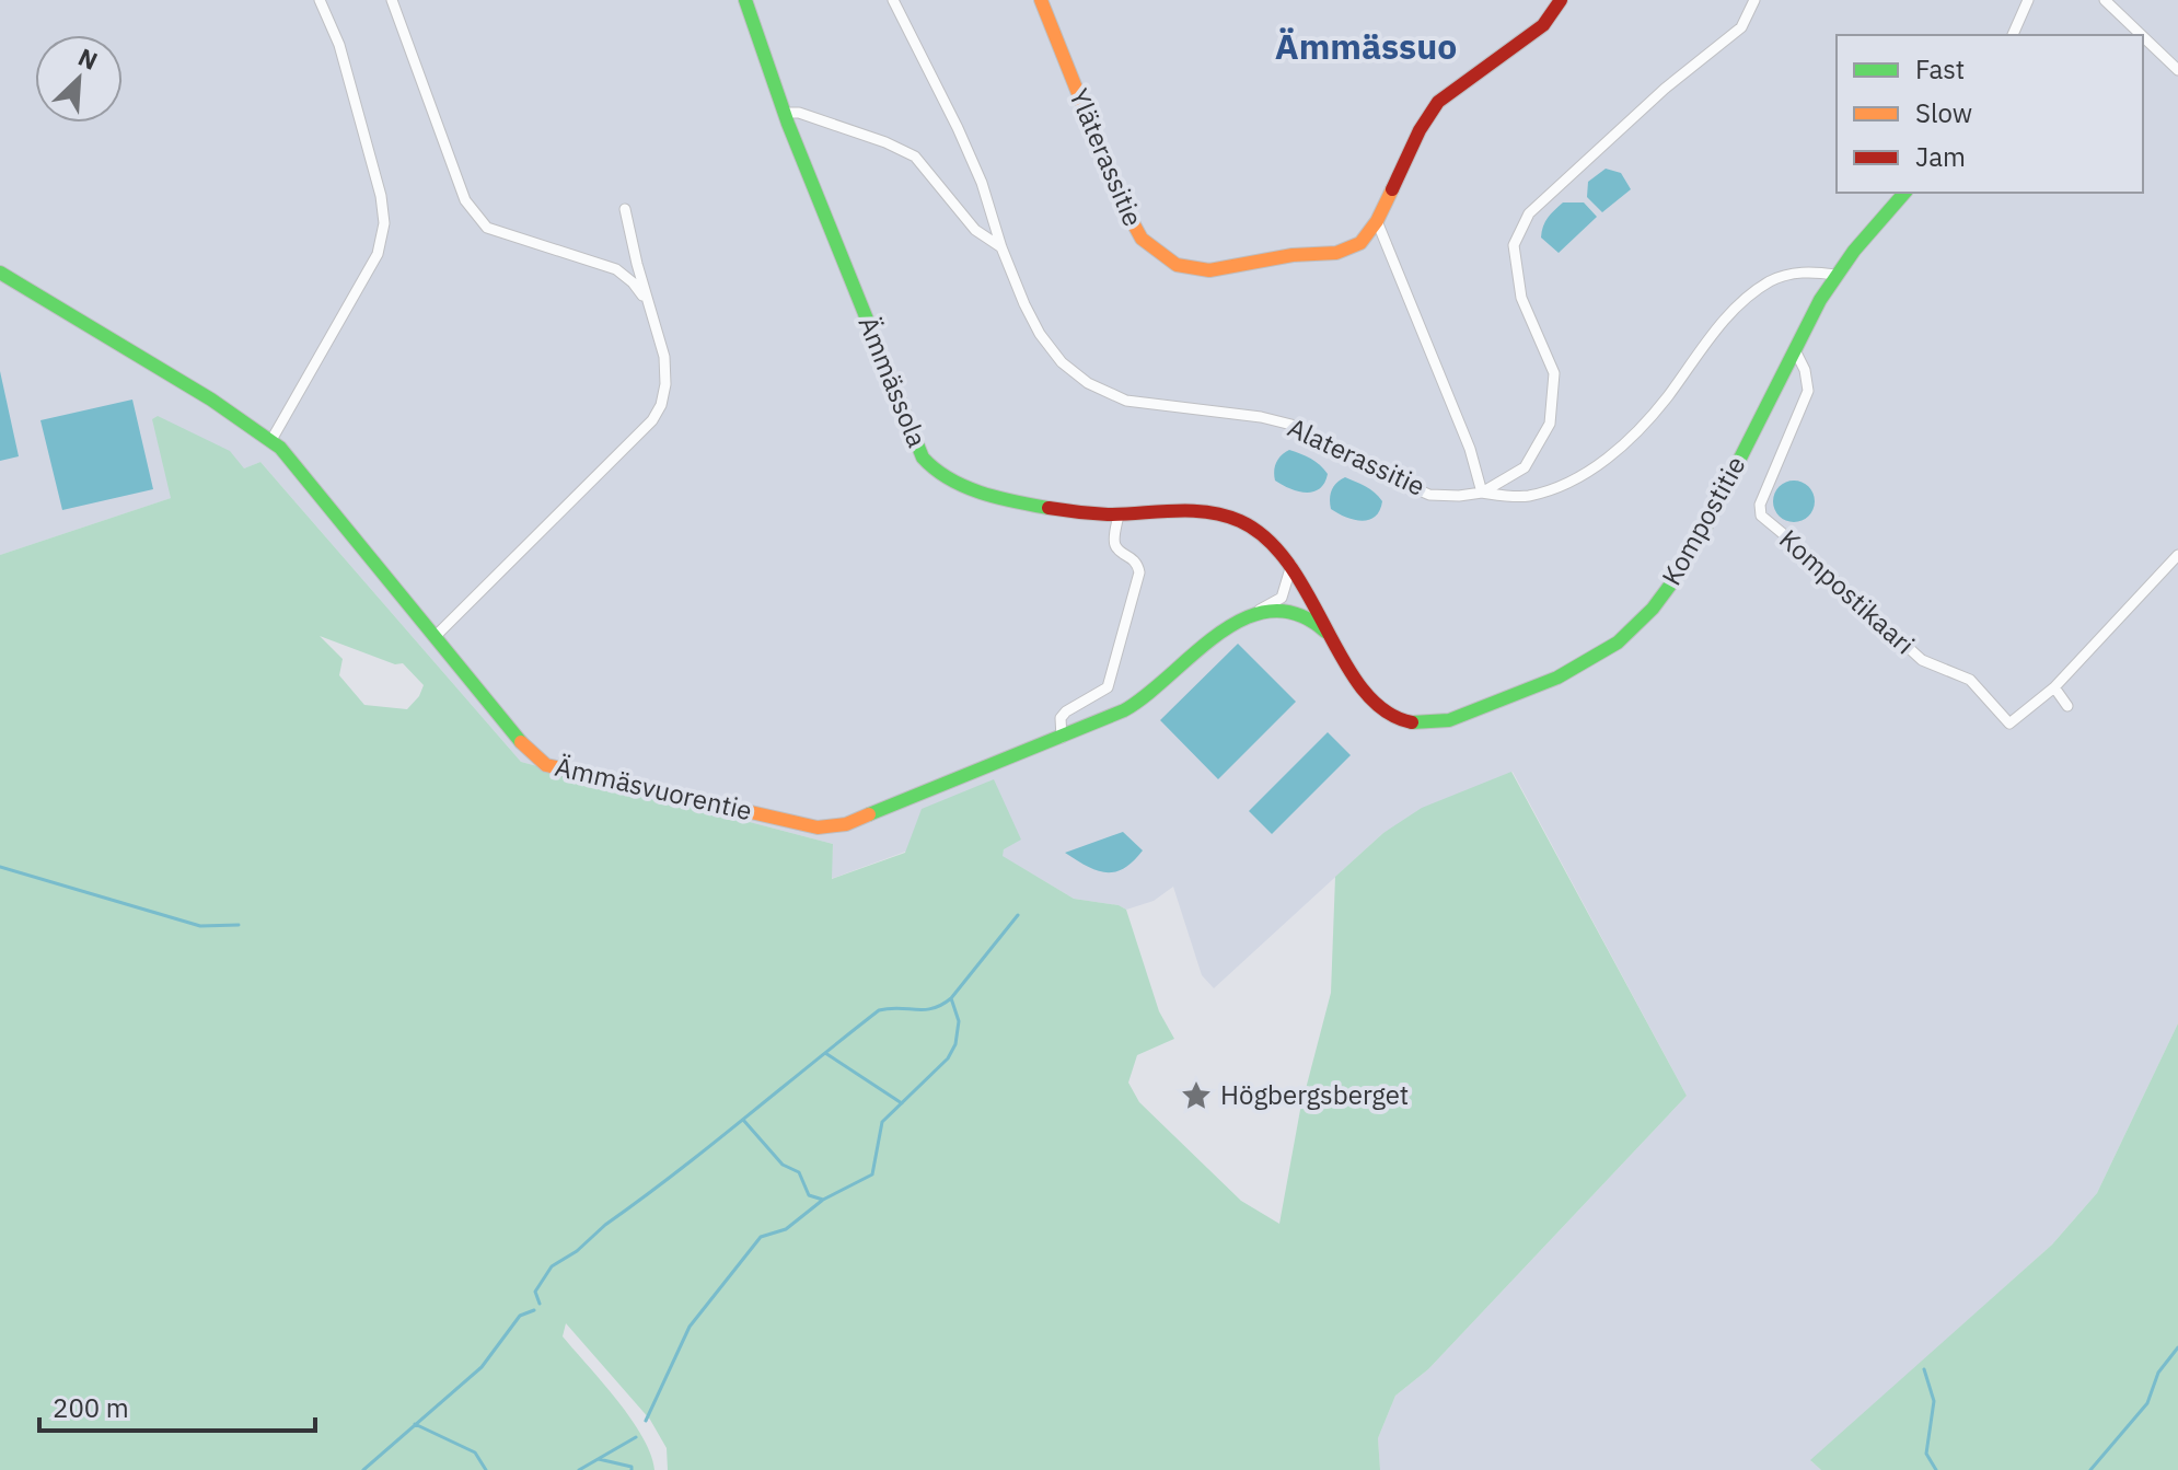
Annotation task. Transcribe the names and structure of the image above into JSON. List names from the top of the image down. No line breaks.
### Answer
{"streets":{"street":["Yläterassitie","Ämmässola","Alaterassitie","Kompostitie","Kompostikaari","Ämmäsvuorentie"]},"crossings":[["Ämmässola","Kompostitie"],["Kompostitie","Kompostikaari"]],"districts":["Ämmässuo"],"places":{"place":["Högbergsberget"]},"legend":["Fast","Slow","Jam"],"scale_bar":"200 m","north":"top right"}
